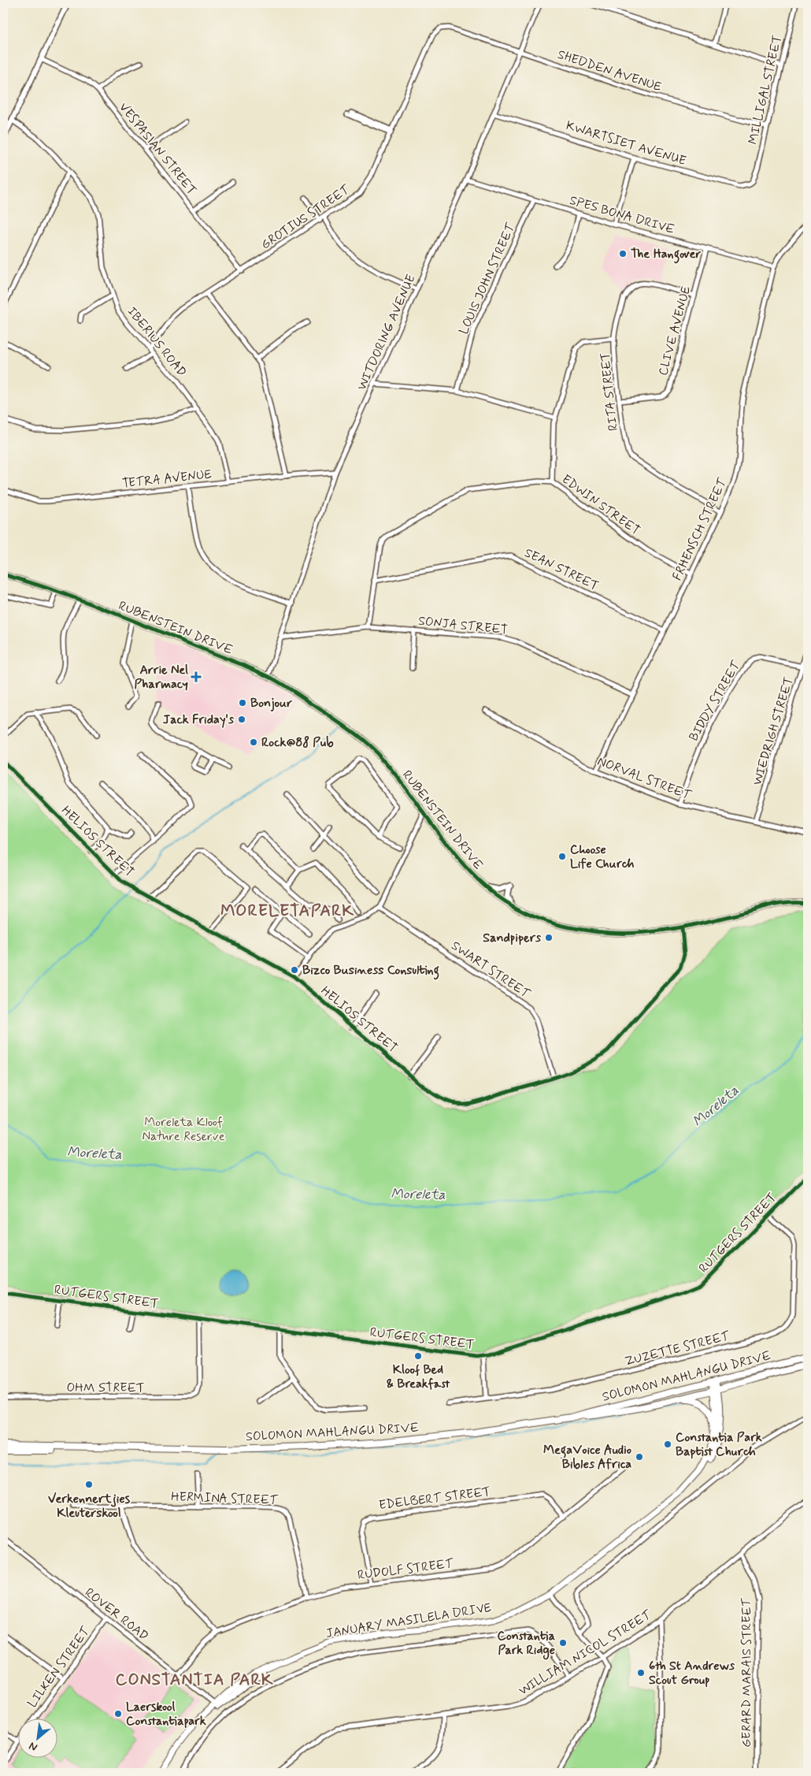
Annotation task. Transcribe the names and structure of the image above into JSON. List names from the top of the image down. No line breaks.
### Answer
{"streets":{"main road":["SOLOMON MAHLANGU DRIVE","JANUARY MASILELA DRIVE"],"street":["SHEDDEN AVENUE","MILLIGAL STREET","KWARTSIET AVENUE","VESPASIAN STREET","SPES BONA DRIVE","GROTIUS STREET","LOUIS JOHN STREET","CLIVE AVENUE","WITDORING AVENUE","IBERIUS ROAD","RITA STREET","TETRA AVENUE","EDWIN STREET","FRHENSCH STREET","SEAN STREET","SONJA STREET","RUBENSTEIN DRIVE","BIDDY STREET","WIEDRIGH STREET","NORVAL STREET","HELIOS STREET","SWART STREET","RUTGERS STREET","ZUZETTE STREET","OHM STREET","HERMINA STREET","EDELBERT STREET","RUDOLF STREET","ROVER ROAD","WILLIAM NICOL STREET","LILKEN STREET","GERARD MARAIS STREET"]},"crossings":[["SHEDDEN AVENUE","MILLIGAL STREET"],["SHEDDEN AVENUE","GROTIUS STREET"],["SHEDDEN AVENUE","WITDORING AVENUE"],["MILLIGAL STREET","KWARTSIET AVENUE"],["KWARTSIET AVENUE","WITDORING AVENUE"],["VESPASIAN STREET","GROTIUS STREET"],["SPES BONA DRIVE","LOUIS JOHN STREET"],["SPES BONA DRIVE","CLIVE AVENUE"],["SPES BONA DRIVE","WITDORING AVENUE"],["SPES BONA DRIVE","FRHENSCH STREET"],["GROTIUS STREET","IBERIUS ROAD"],["CLIVE AVENUE","RITA STREET"],["WITDORING AVENUE","TETRA AVENUE"],["WITDORING AVENUE","SONJA STREET"],["WITDORING AVENUE","RUBENSTEIN DRIVE"],["IBERIUS ROAD","TETRA AVENUE"],["RITA STREET","EDWIN STREET"],["RITA STREET","FRHENSCH STREET"],["EDWIN STREET","FRHENSCH STREET"],["FRHENSCH STREET","SEAN STREET"],["FRHENSCH STREET","SONJA STREET"],["FRHENSCH STREET","NORVAL STREET"],["RUBENSTEIN DRIVE","HELIOS STREET"],["BIDDY STREET","WIEDRIGH STREET"],["BIDDY STREET","NORVAL STREET"],["WIEDRIGH STREET","NORVAL STREET"],["HELIOS STREET","SWART STREET"],["RUTGERS STREET","ZUZETTE STREET"],["RUTGERS STREET","OHM STREET"],["SOLOMON MAHLANGU DRIVE","JANUARY MASILELA DRIVE"],["HERMINA STREET","RUDOLF STREET"],["EDELBERT STREET","RUDOLF STREET"],["RUDOLF STREET","ROVER ROAD"],["ROVER ROAD","JANUARY MASILELA DRIVE"],["ROVER ROAD","LILKEN STREET"],["WILLIAM NICOL STREET","GERARD MARAIS STREET"]],"districts":["MORELETAPARK","CONSTANTIA PARK"],"water":["Moreleta"],"parks":["Moreleta Kloof Nature Reserve"],"places":{"other":["The Hangover","Bonjour","Jack Friday's","Rock@88 Pub","Choose Life Church","Sandpipers","Bizco Business Consulting","Kloof Bed & Breakfast","Constantia Park Baptist Church","MegaVoice Audio Bibles Africa","Verkennertjies Kleuterskool","Constantia Park Ridge","6th St Andrews Scout Group","Laerskool Constantiapark"],"health":["Arrie Nel Pharmacy"]},"north":"bottom left"}
